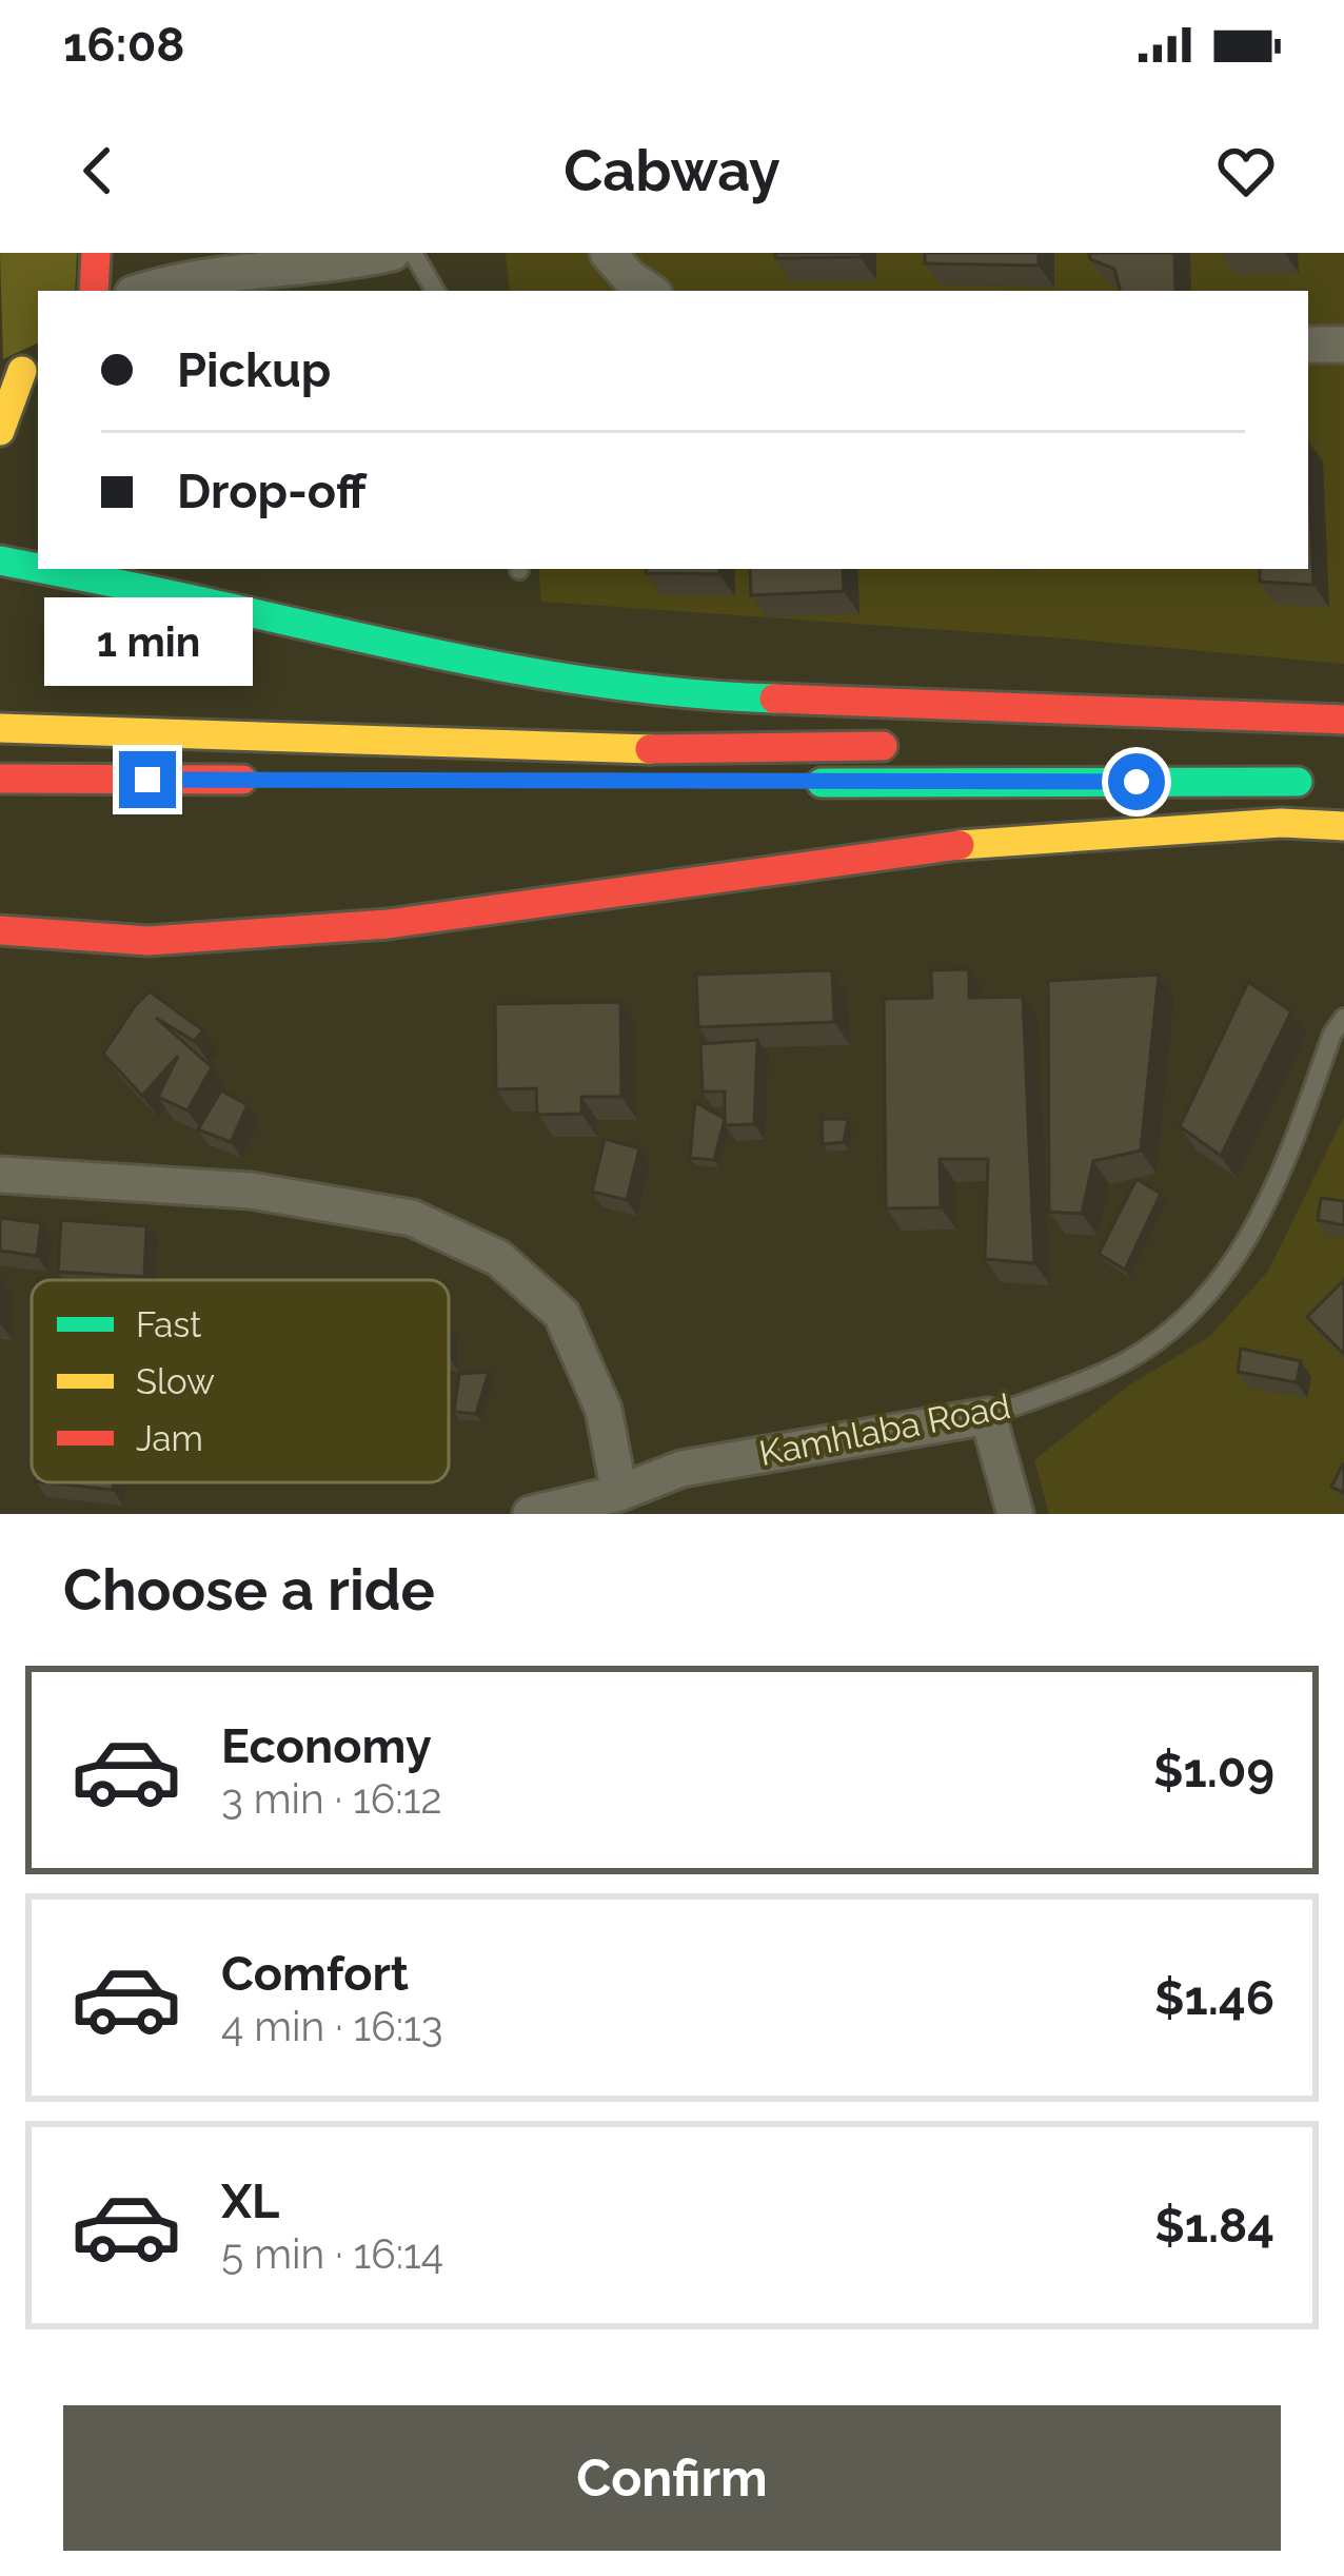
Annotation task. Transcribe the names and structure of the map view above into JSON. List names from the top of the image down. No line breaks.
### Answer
{"streets":{"street":["Kamhlaba Road"]},"legend":["Fast","Slow","Jam"],"page":{"status":"16:08","header":"Cabway","banner":["Pickup","Drop-off"],"bubble":"1 min","heading":"Choose a ride","list":[{"name":"Economy","note":"3 min · 16:12","value":"$1.09"},{"name":"Comfort","note":"4 min · 16:13","value":"$1.46"},{"name":"XL","note":"5 min · 16:14","value":"$1.84"}],"buttons":"Confirm"}}
